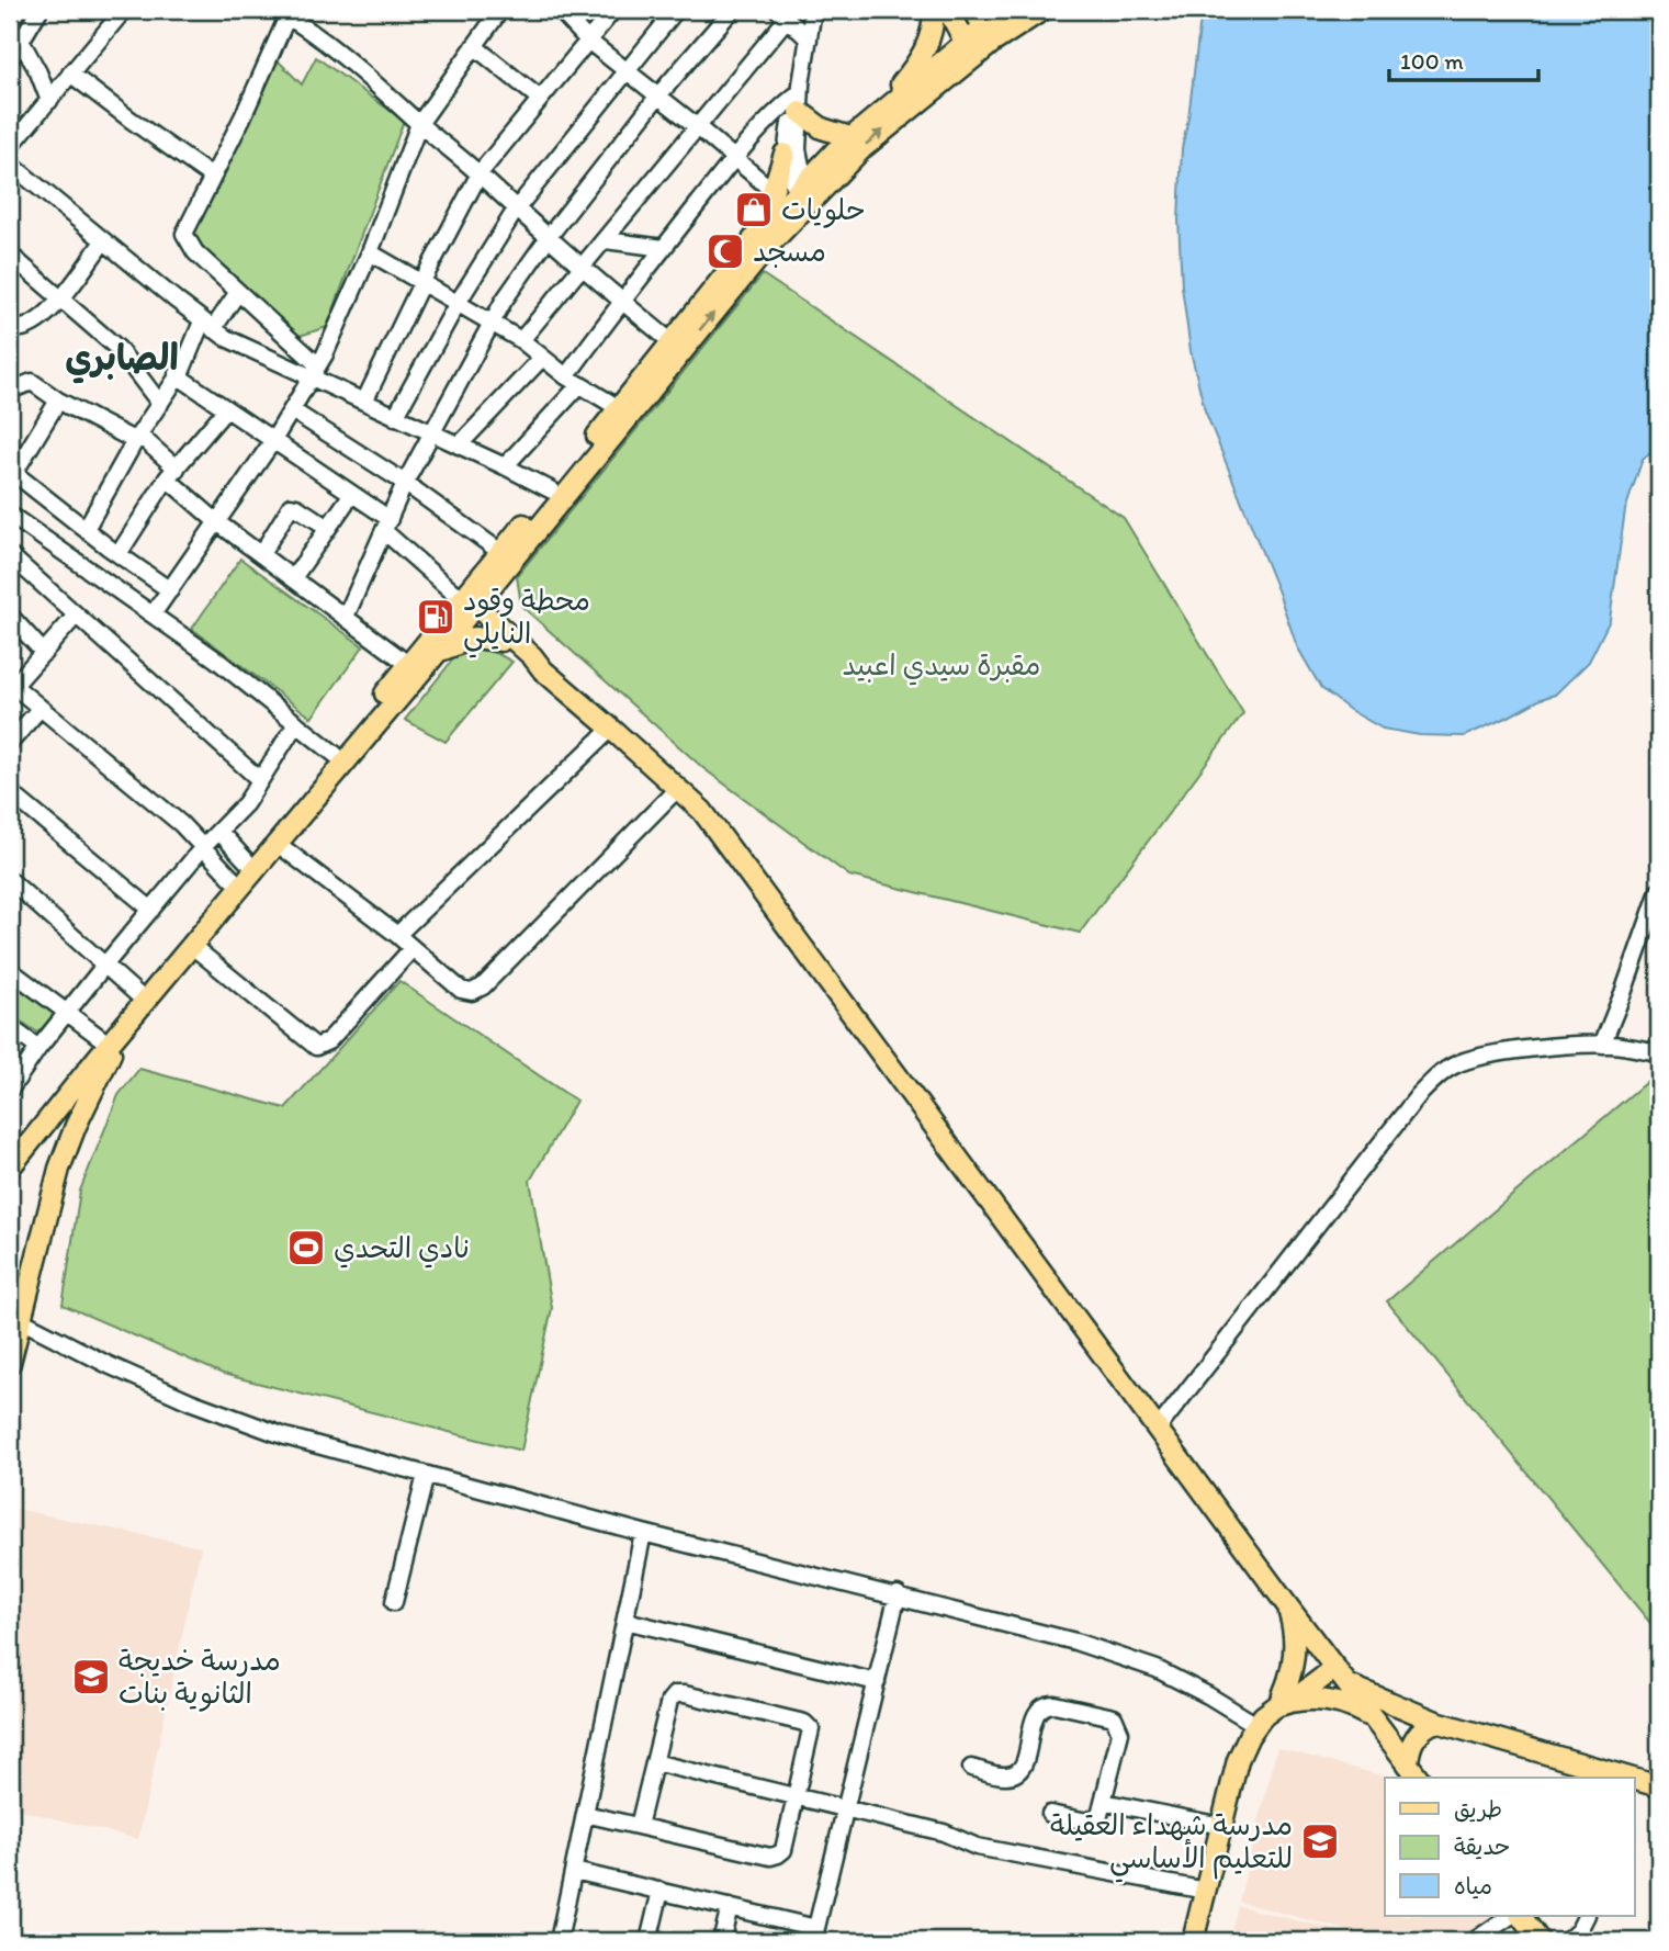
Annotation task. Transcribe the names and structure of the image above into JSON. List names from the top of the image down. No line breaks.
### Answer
{"districts":["الصابري"],"parks":["مقبرة سيدي اعبيد"],"places":{"shop":["حلويات"],"mosque":["مسجد"],"fuel station":["محطة وقود النايلي"],"sports":["نادي التحدي"],"school or university":["مدرسة خديجة الثانوية بنات","مدرسة شهداء العقيلة للتعليم الأساسي"]},"legend":["طريق","حديقة","مياه"],"scale_bar":"100 m"}
